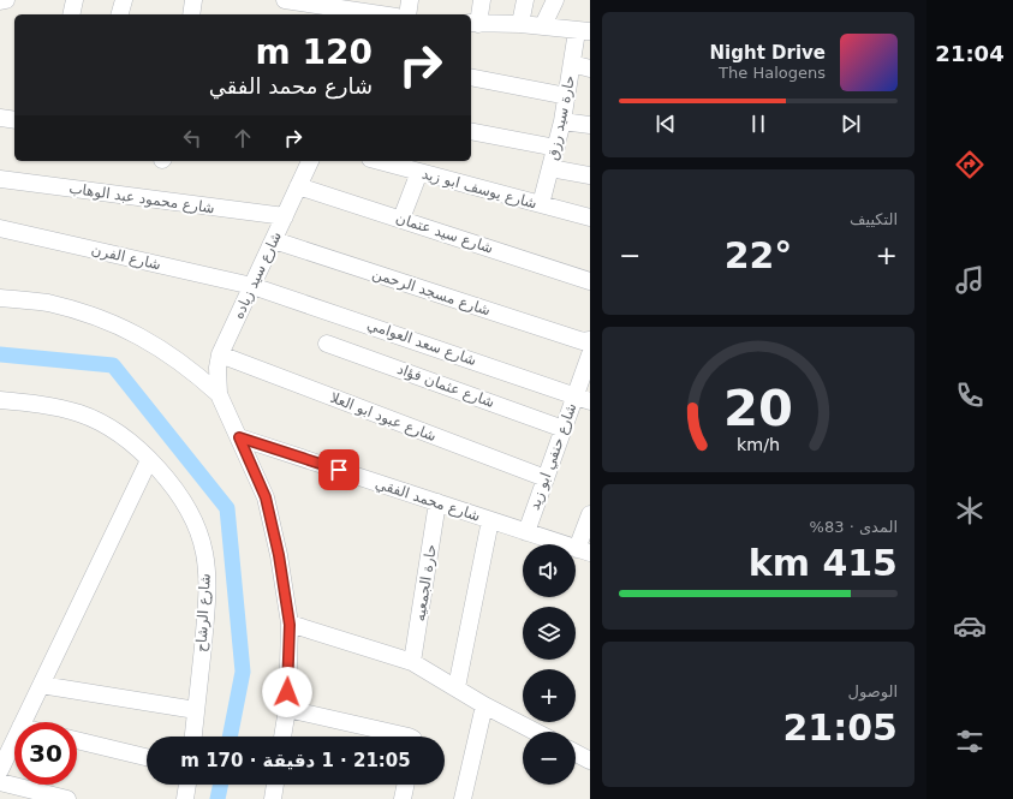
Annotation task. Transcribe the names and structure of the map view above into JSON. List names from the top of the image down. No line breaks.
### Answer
{"streets":{"street":["حارة سيد رزق","شارع يوسف ابو زيد","شارع محمود عبد الوهاب","شارع سيد عتمان","شارع الفرن","شارع سيد زياده","شارع مسجد الرحمن","شارع سعد العوامي","شارع عثمان فؤاد","شارع عبود ابو العلا","شارع حنفي ابو زيد","شارع محمد الفقي","حارة الجمعيه","شارع الرشاح"]},"crossings":[["حارة سيد رزق","شارع يوسف ابو زيد"],["شارع محمود عبد الوهاب","شارع سيد زياده"],["شارع سيد عتمان","شارع سيد زياده"],["شارع الفرن","شارع سيد زياده"],["شارع الفرن","شارع سعد العوامي"],["شارع سيد زياده","شارع مسجد الرحمن"],["شارع سيد زياده","شارع سعد العوامي"],["شارع سيد زياده","شارع عبود ابو العلا"],["شارع سعد العوامي","شارع حنفي ابو زيد"],["شارع عثمان فؤاد","شارع حنفي ابو زيد"],["شارع عبود ابو العلا","شارع حنفي ابو زيد"],["شارع حنفي ابو زيد","شارع محمد الفقي"],["شارع محمد الفقي","حارة الجمعيه"]],"page":{"tabs":"21:04","turn":["120 m","شارع محمد الفقي"],"song":["Night Drive","The Halogens"],"tile":["التكييف",["المدى · 83%","415 km"],["الوصول","21:05"]],"heat":["−","22°","+"],"map_buttons":["+","−"],"limit":"30","trip":"21:05 · 1 دقيقة · 170 m","gauge":["20","km/h"]}}
